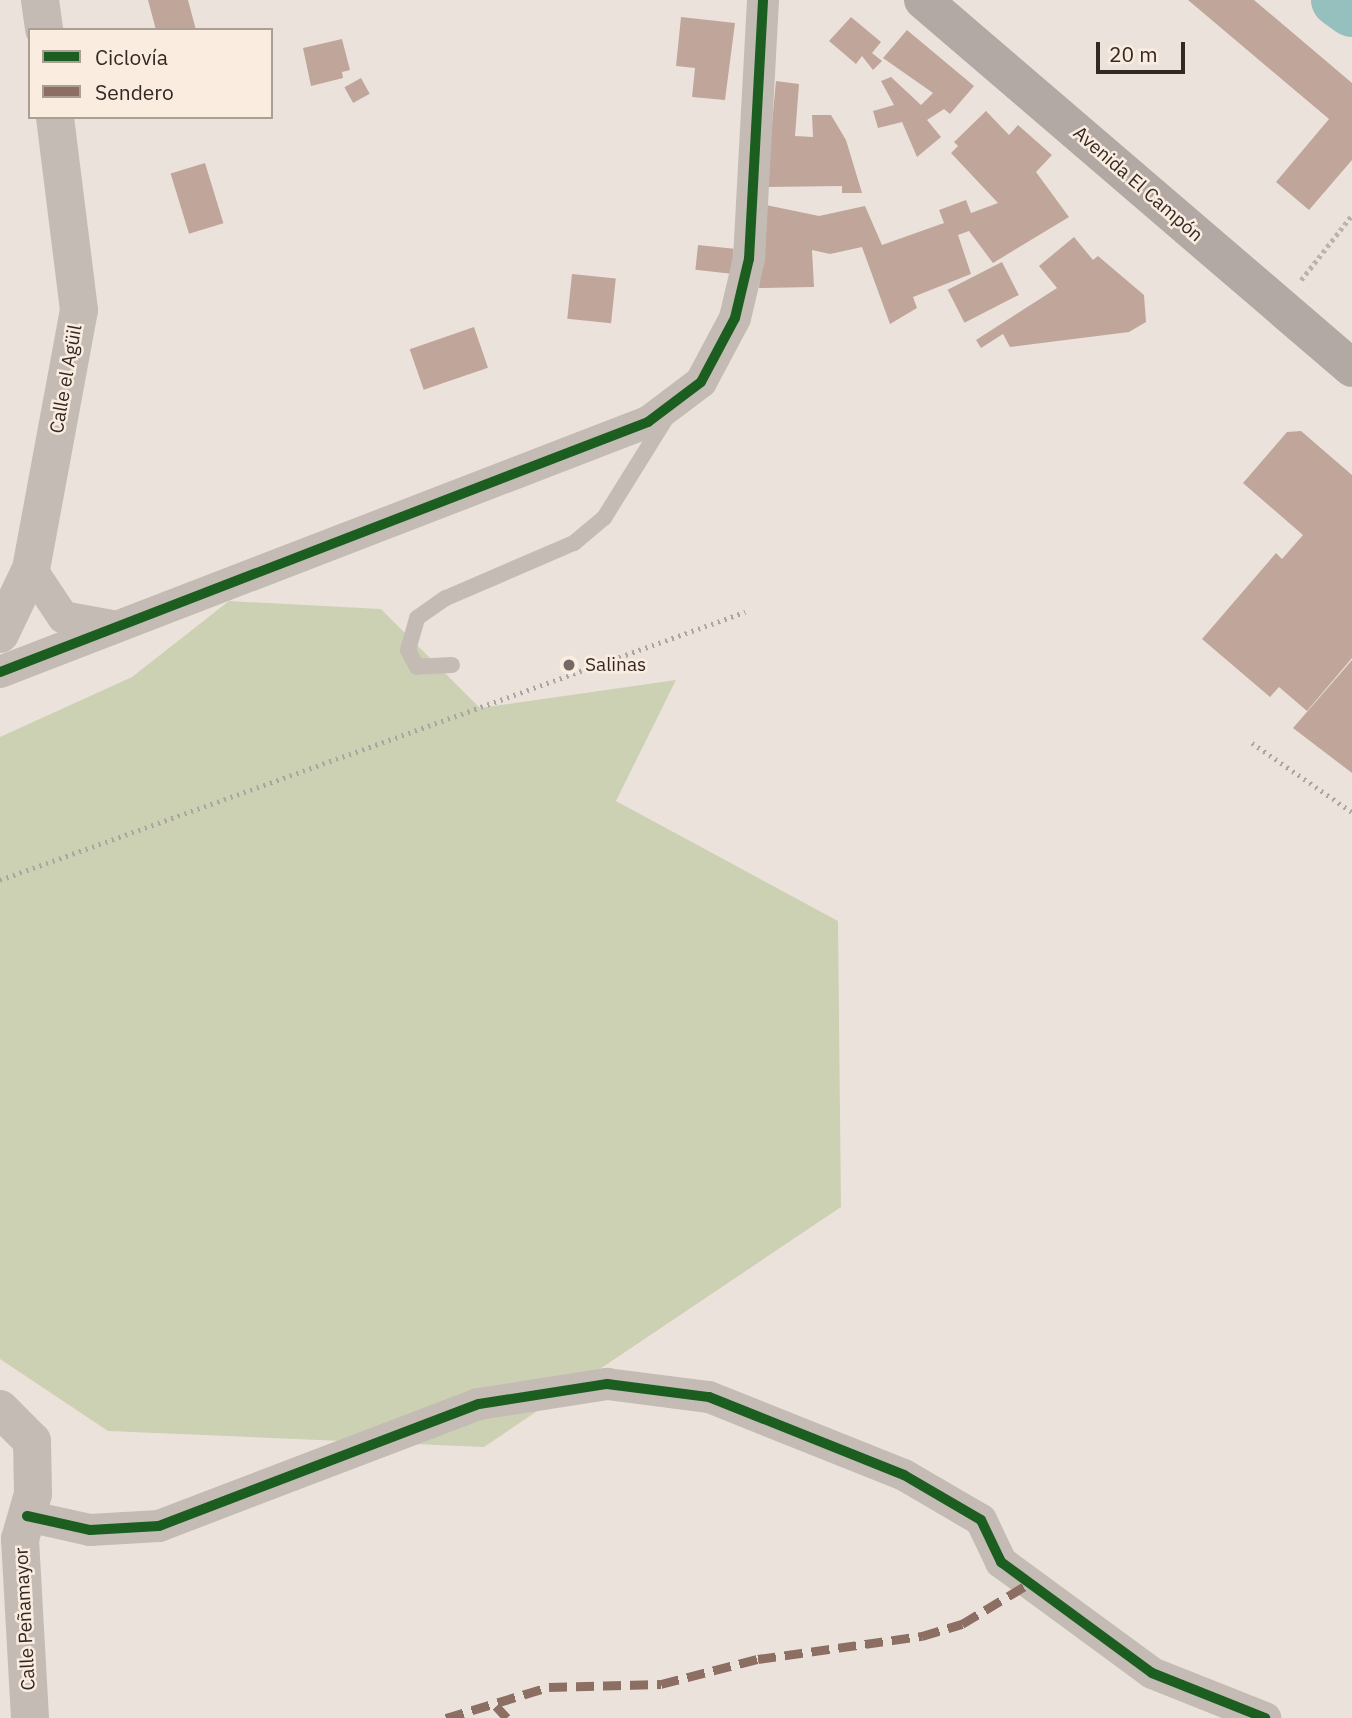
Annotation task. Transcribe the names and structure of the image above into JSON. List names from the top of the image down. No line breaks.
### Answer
{"streets":{"main road":["Avenida El Campón"],"street":["Calle el Agüil","Calle Peñamayor"]},"places":["Salinas"],"legend":["Ciclovía","Sendero"],"scale_bar":"20 m"}
